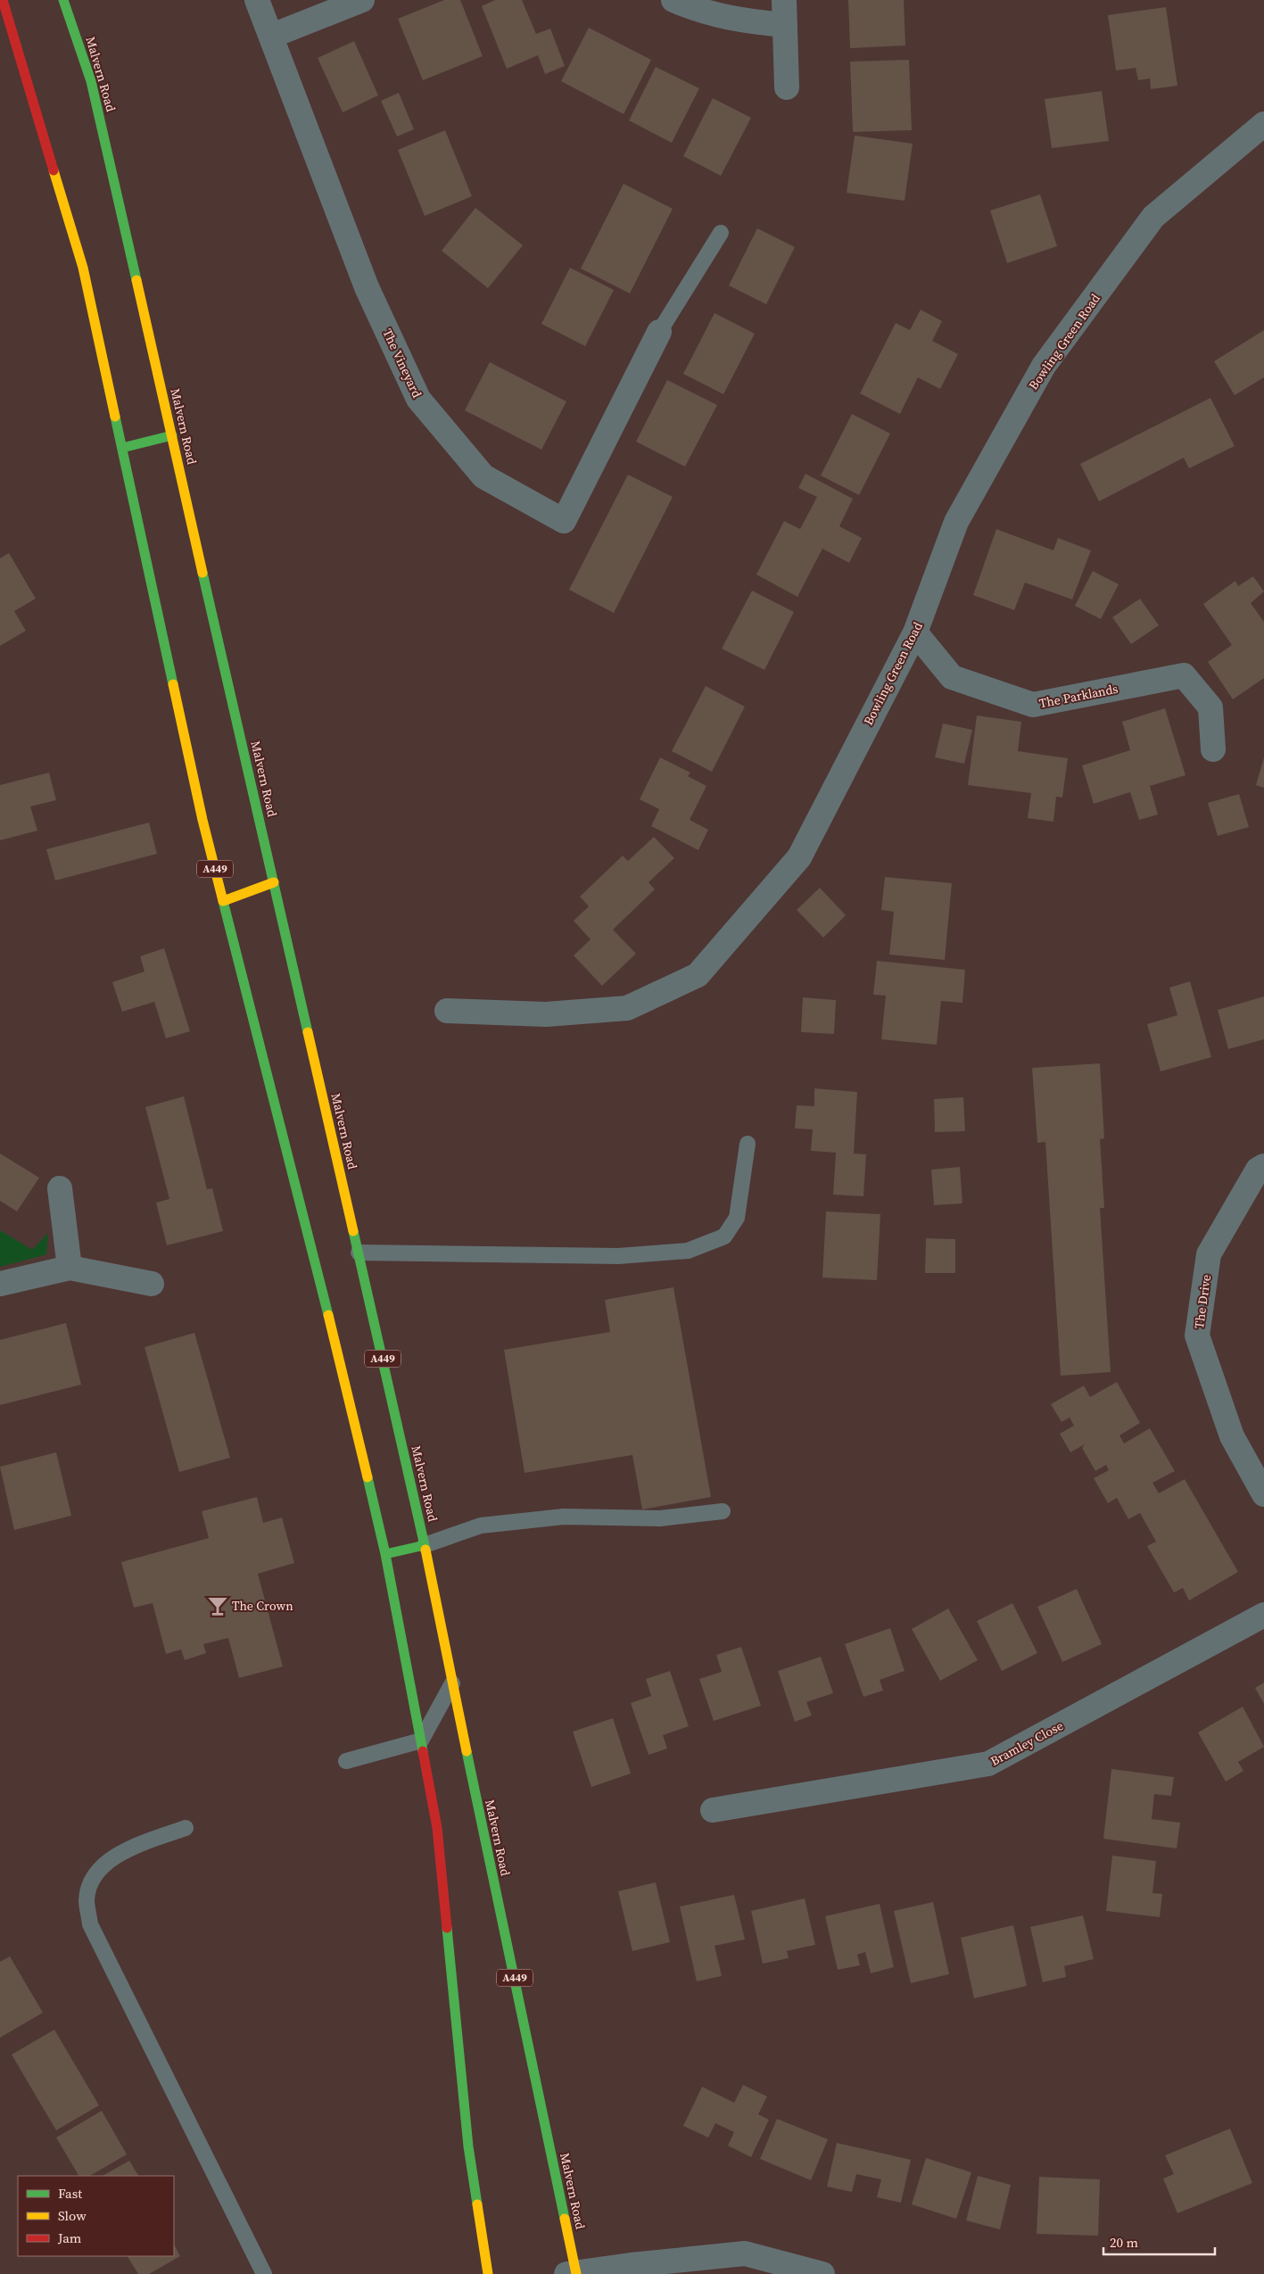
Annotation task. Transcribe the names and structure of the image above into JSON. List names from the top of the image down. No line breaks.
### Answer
{"streets":{"highway":["Malvern Road","A449"],"street":["Bowling Green Road","The Vineyard","The Parklands","The Drive","Bramley Close"]},"crossings":[["Bowling Green Road","The Parklands"]],"places":{"bar":["The Crown"]},"legend":["Fast","Slow","Jam"],"scale_bar":"20 m"}
